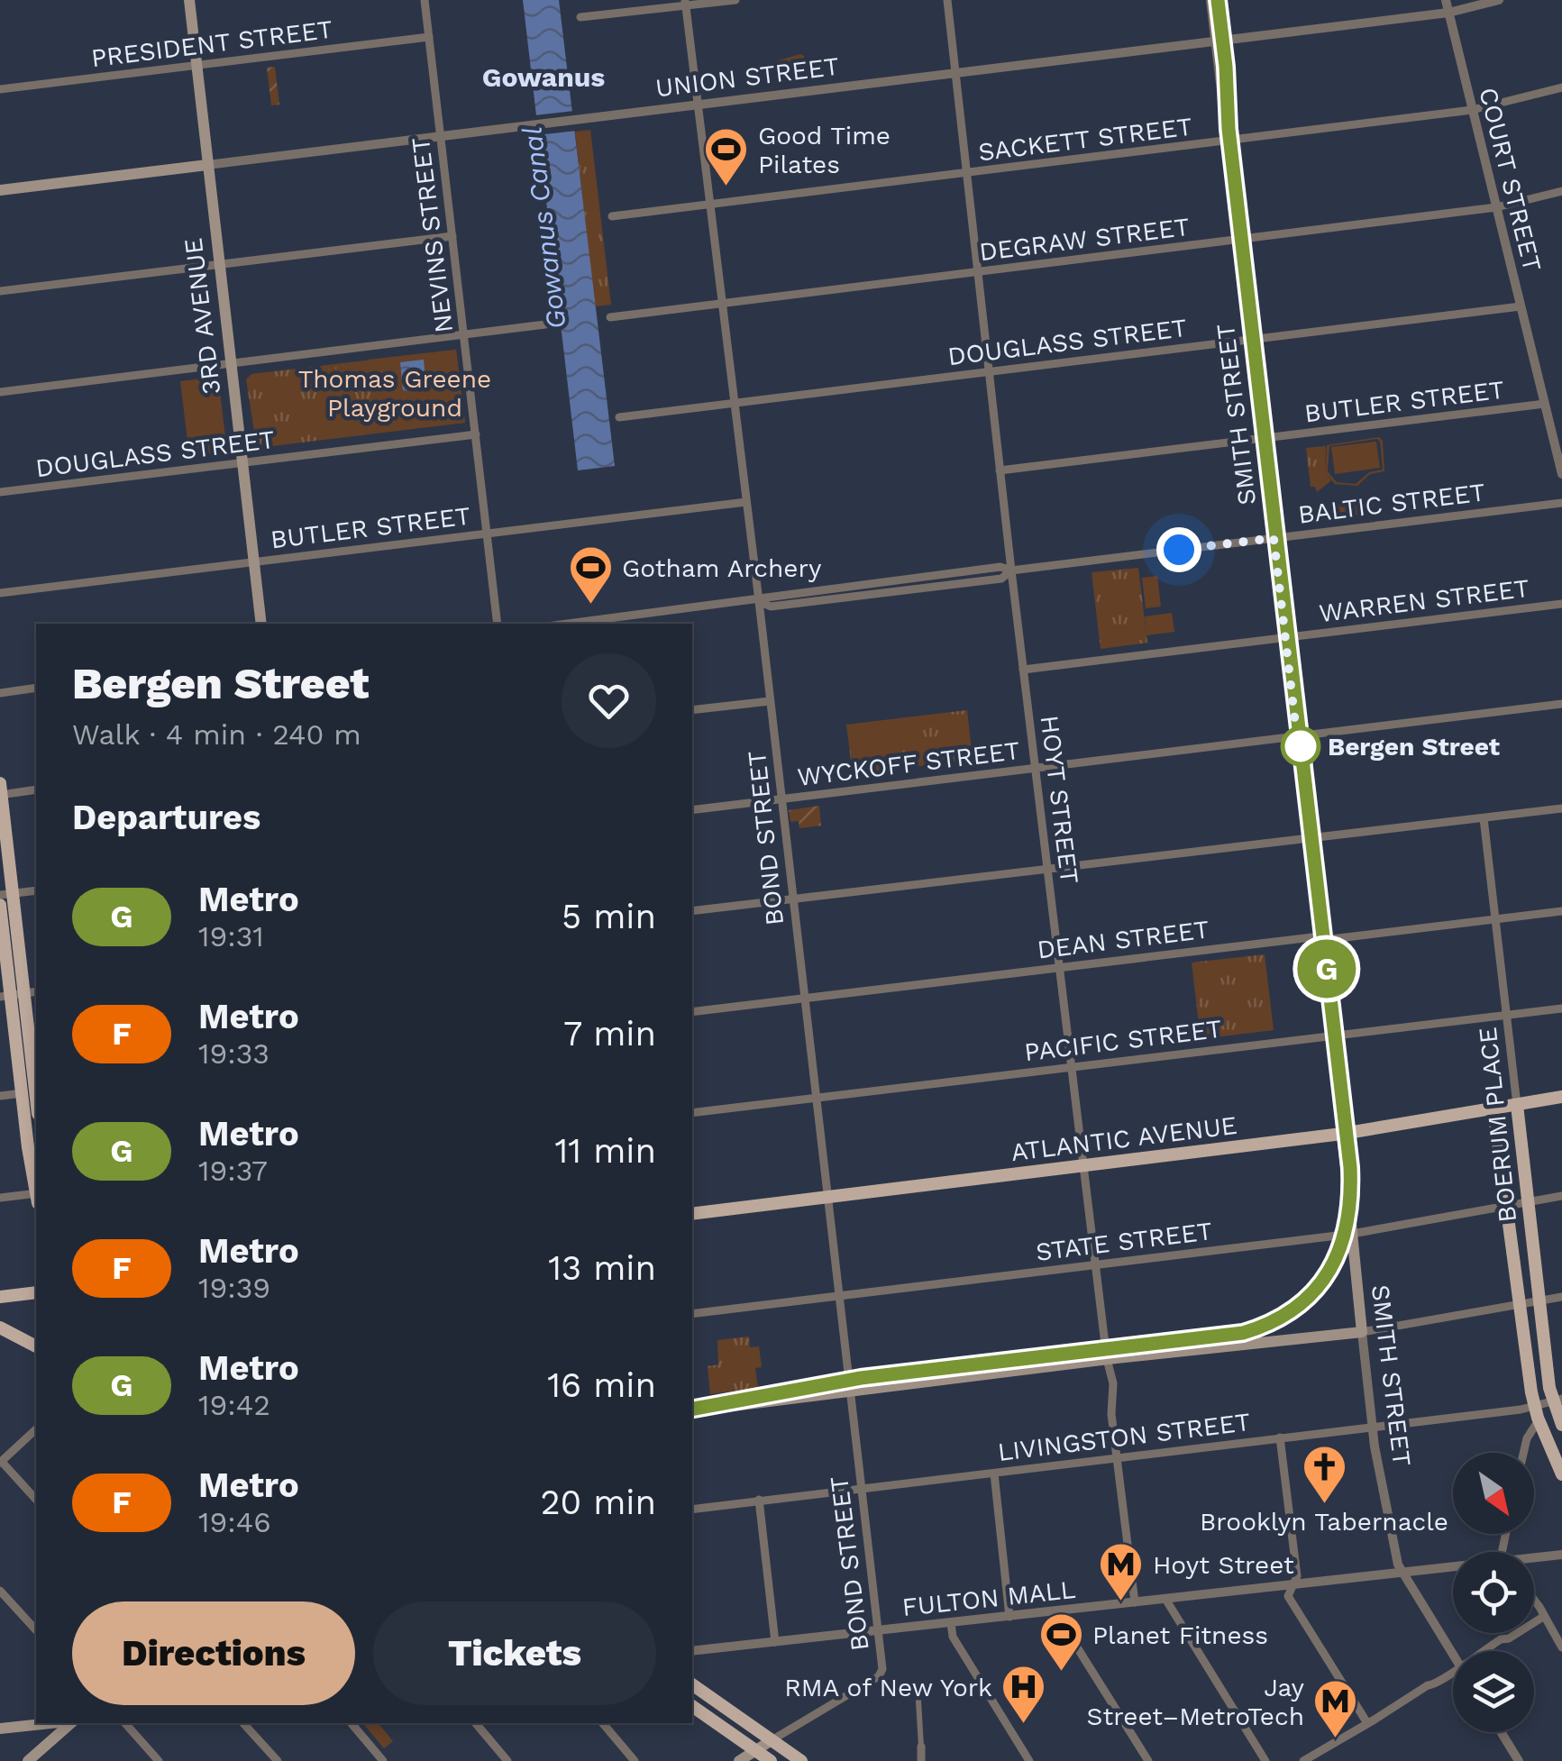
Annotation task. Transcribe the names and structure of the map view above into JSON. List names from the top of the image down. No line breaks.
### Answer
{"streets":{"main road":["UNION STREET","3RD AVENUE","SMITH STREET","BOERUM PLACE","ATLANTIC AVENUE"],"street":["PRESIDENT STREET","SACKETT STREET","COURT STREET","NEVINS STREET","DEGRAW STREET","DOUGLASS STREET","BUTLER STREET","BALTIC STREET","WARREN STREET","WYCKOFF STREET","HOYT STREET","BOND STREET","DEAN STREET","PACIFIC STREET","STATE STREET","LIVINGSTON STREET","FULTON MALL"]},"crossings":[["PRESIDENT STREET","NEVINS STREET"],["PRESIDENT STREET","3RD AVENUE"],["UNION STREET","COURT STREET"],["UNION STREET","NEVINS STREET"],["UNION STREET","3RD AVENUE"],["UNION STREET","SMITH STREET"],["UNION STREET","HOYT STREET"],["UNION STREET","BOND STREET"],["SACKETT STREET","COURT STREET"],["SACKETT STREET","SMITH STREET"],["SACKETT STREET","HOYT STREET"],["SACKETT STREET","BOND STREET"],["COURT STREET","DEGRAW STREET"],["COURT STREET","DOUGLASS STREET"],["COURT STREET","BUTLER STREET"],["NEVINS STREET","DOUGLASS STREET"],["NEVINS STREET","BUTLER STREET"],["DEGRAW STREET","SMITH STREET"],["DEGRAW STREET","HOYT STREET"],["DEGRAW STREET","BOND STREET"],["3RD AVENUE","DOUGLASS STREET"],["3RD AVENUE","BUTLER STREET"],["DOUGLASS STREET","SMITH STREET"],["DOUGLASS STREET","HOYT STREET"],["DOUGLASS STREET","BOND STREET"],["BUTLER STREET","SMITH STREET"],["BUTLER STREET","HOYT STREET"],["BUTLER STREET","BOND STREET"],["SMITH STREET","BALTIC STREET"],["SMITH STREET","WARREN STREET"],["SMITH STREET","WYCKOFF STREET"],["SMITH STREET","DEAN STREET"],["SMITH STREET","PACIFIC STREET"],["SMITH STREET","ATLANTIC AVENUE"],["SMITH STREET","STATE STREET"],["SMITH STREET","LIVINGSTON STREET"],["SMITH STREET","FULTON MALL"],["BALTIC STREET","HOYT STREET"],["BALTIC STREET","BOND STREET"],["WARREN STREET","HOYT STREET"],["WYCKOFF STREET","HOYT STREET"],["WYCKOFF STREET","BOND STREET"],["HOYT STREET","DEAN STREET"],["HOYT STREET","PACIFIC STREET"],["HOYT STREET","ATLANTIC AVENUE"],["HOYT STREET","STATE STREET"],["HOYT STREET","LIVINGSTON STREET"],["HOYT STREET","FULTON MALL"],["BOND STREET","DEAN STREET"],["BOND STREET","PACIFIC STREET"],["BOND STREET","ATLANTIC AVENUE"],["BOND STREET","STATE STREET"],["BOND STREET","LIVINGSTON STREET"],["BOND STREET","FULTON MALL"],["DEAN STREET","BOERUM PLACE"],["PACIFIC STREET","BOERUM PLACE"],["BOERUM PLACE","ATLANTIC AVENUE"],["BOERUM PLACE","STATE STREET"],["BOERUM PLACE","LIVINGSTON STREET"]],"districts":["Gowanus"],"water":["Gowanus Canal"],"parks":["Thomas Greene Playground"],"places":{"sports":["Good Time Pilates","Gotham Archery","Planet Fitness"],"other":["Bergen Street"],"church":["Brooklyn Tabernacle"],"metro station":["Hoyt Street","Jay Street–MetroTech"],"hospital":["RMA of New York"]},"lines":["metro line G"],"north":"bottom right","page":{"on_map":"G","heading":[["Bergen Street","Walk · 4 min · 240 m"],"Departures"],"list":[{"mark":"G","name":"Metro","note":"19:31","value":"5 min"},{"mark":"F","name":"Metro","note":"19:33","value":"7 min"},{"mark":"G","name":"Metro","note":"19:37","value":"11 min"},{"mark":"F","name":"Metro","note":"19:39","value":"13 min"},{"mark":"G","name":"Metro","note":"19:42","value":"16 min"},{"mark":"F","name":"Metro","note":"19:46","value":"20 min"}],"buttons":["Directions","Tickets"]}}
